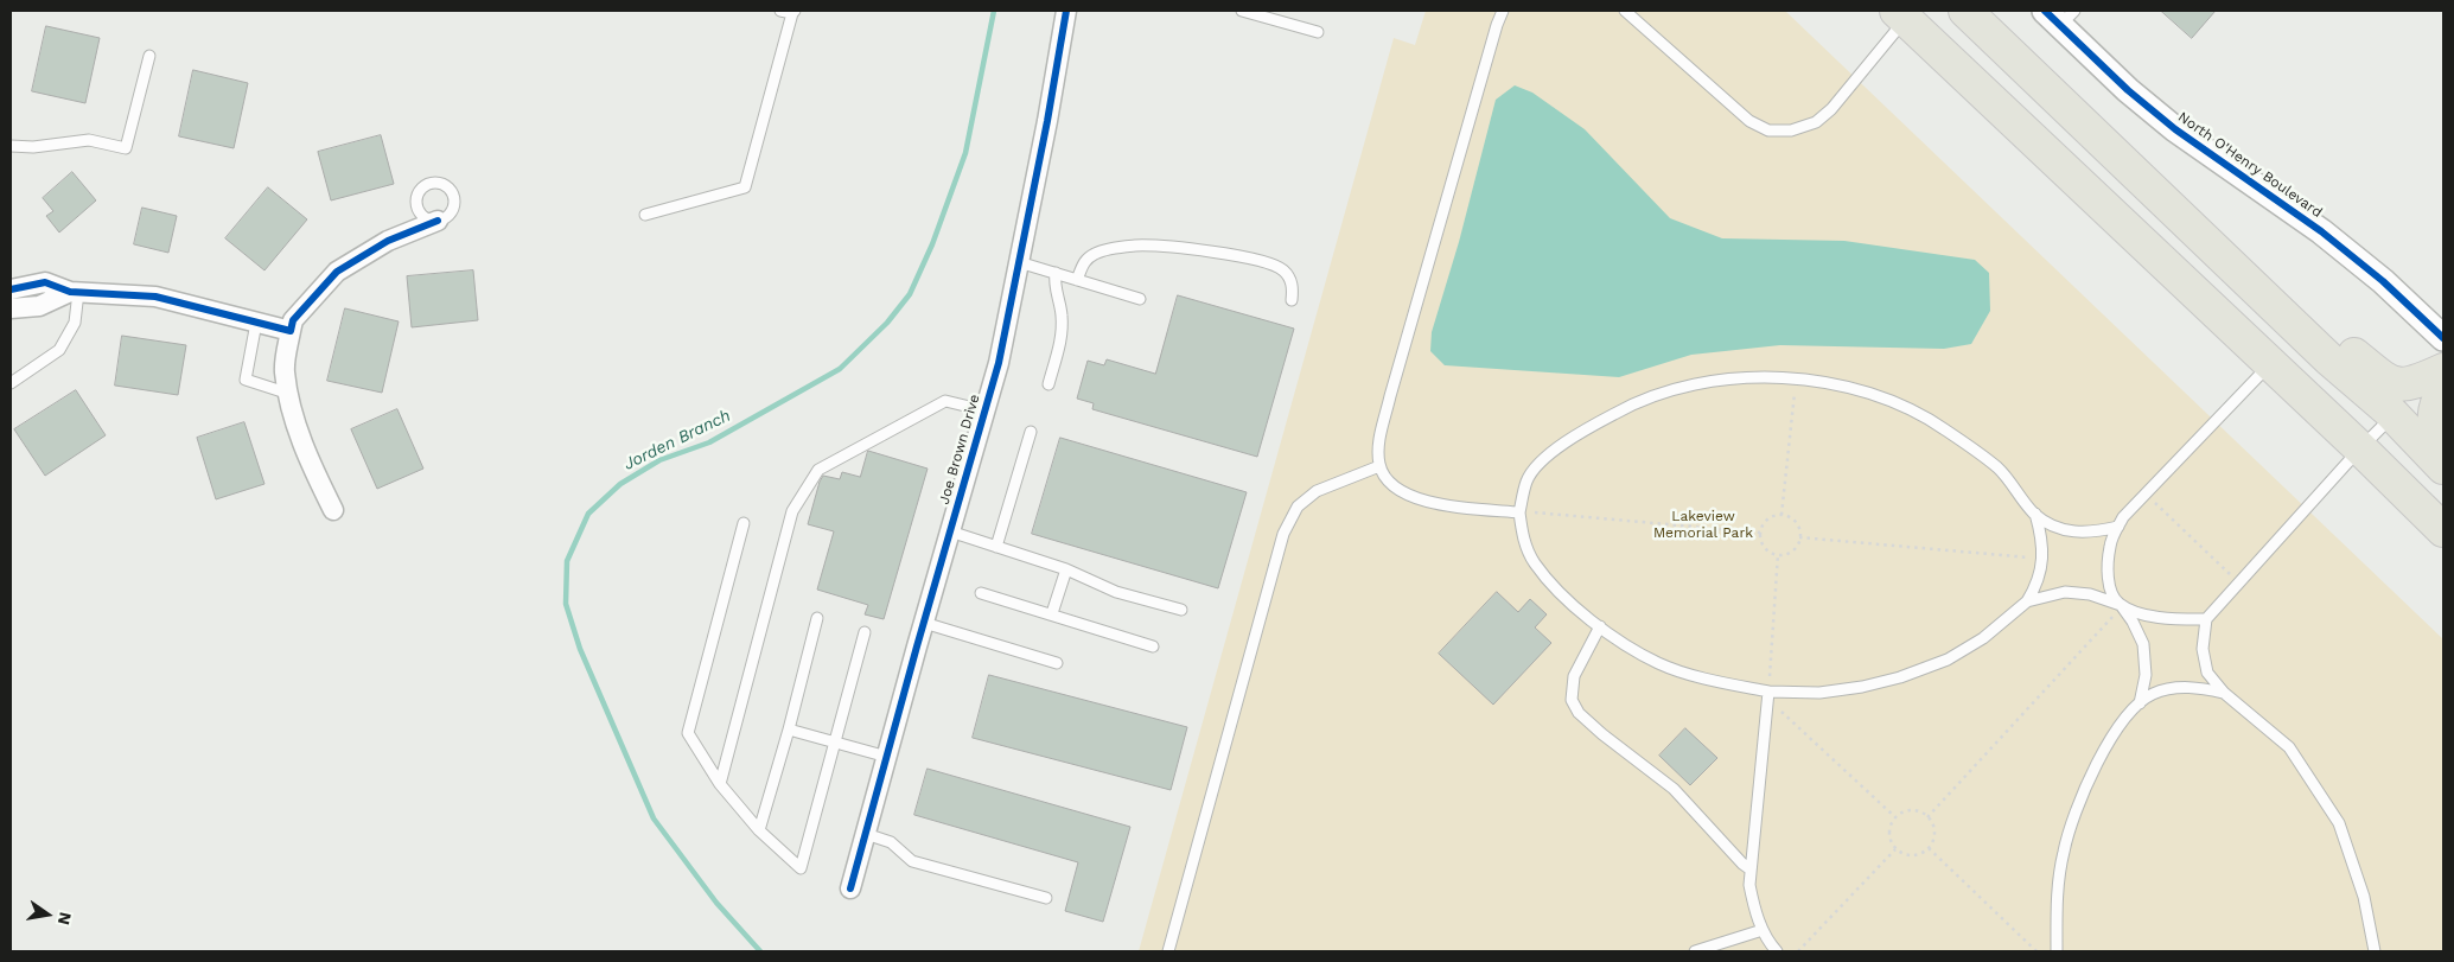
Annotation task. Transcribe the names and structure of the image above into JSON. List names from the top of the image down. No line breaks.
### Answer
{"streets":{"street":["North O'Henry Boulevard","Joe Brown Drive"]},"water":["Jorden Branch"],"parks":["Lakeview Memorial Park"],"north":"right"}
